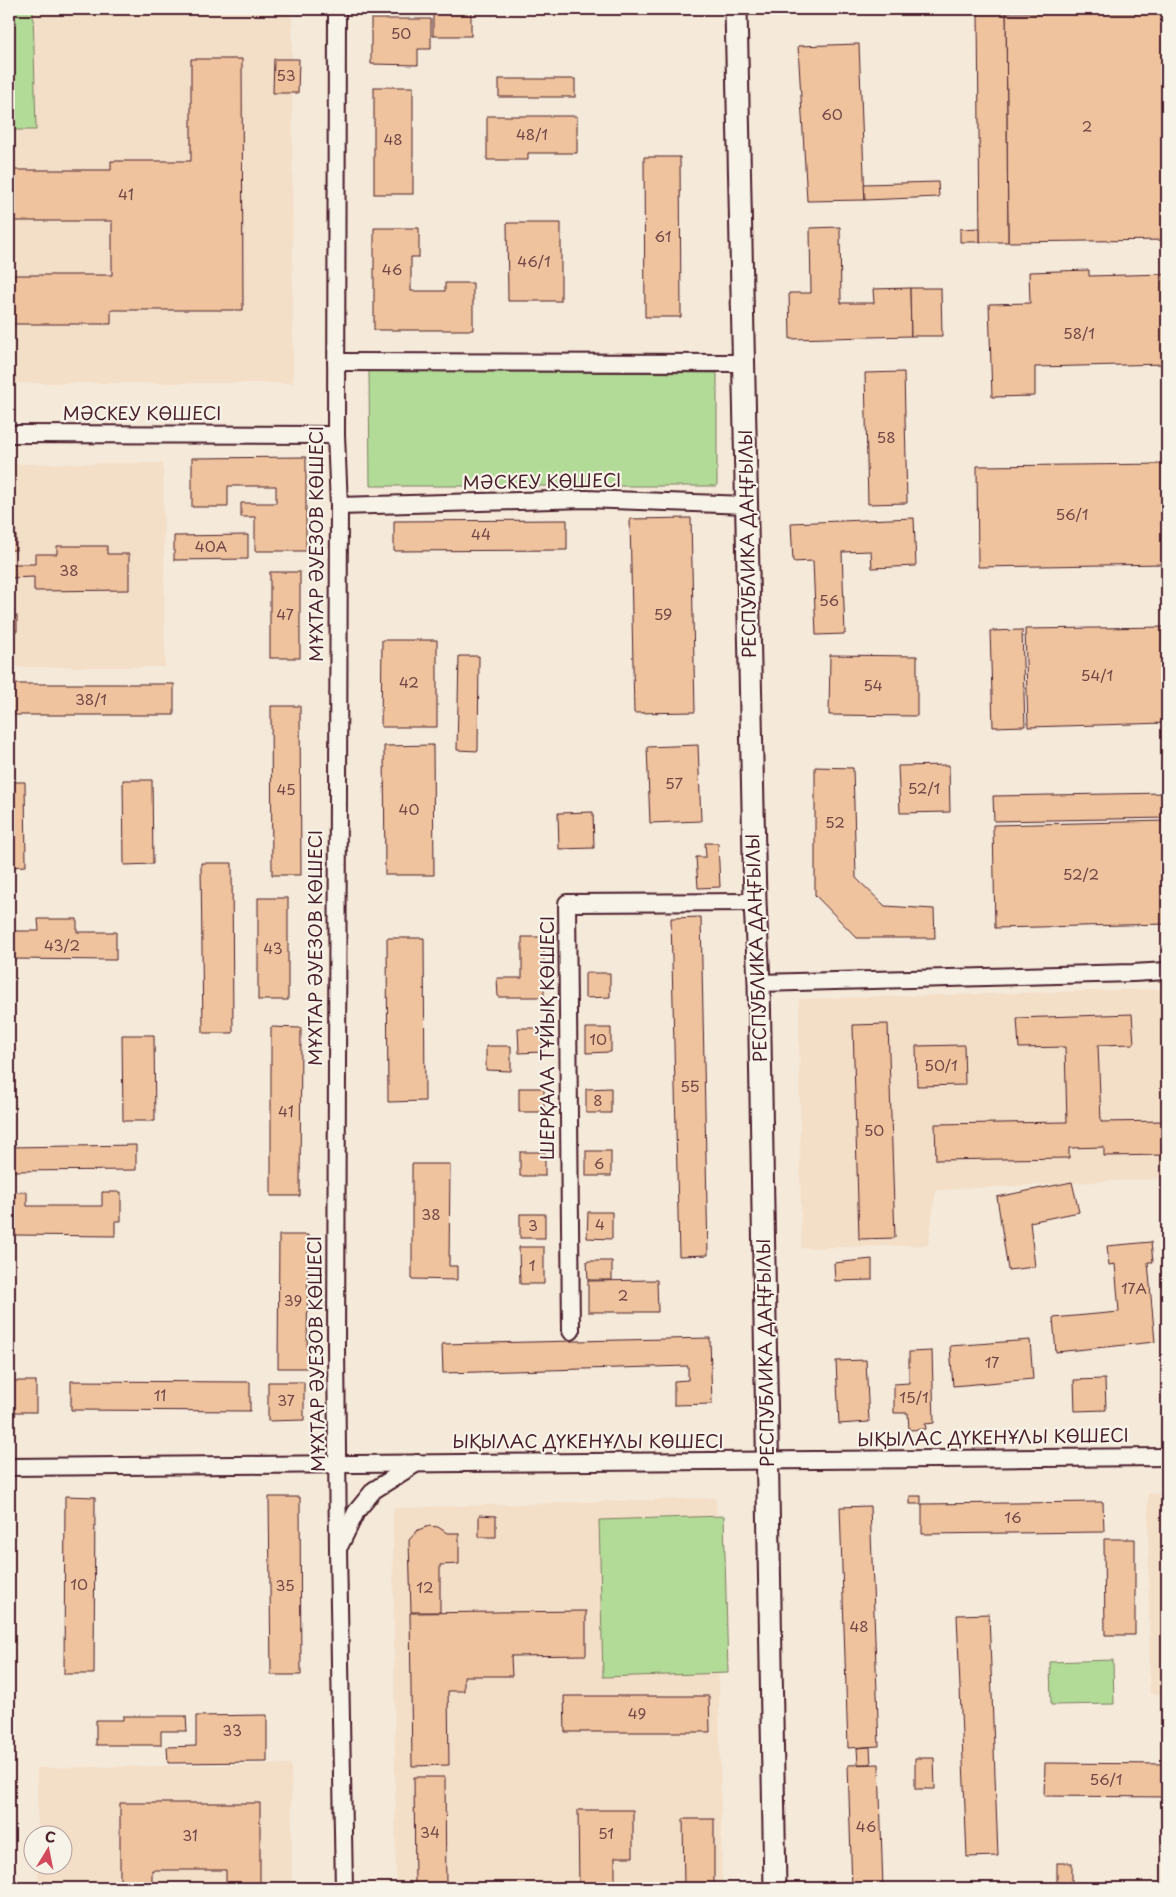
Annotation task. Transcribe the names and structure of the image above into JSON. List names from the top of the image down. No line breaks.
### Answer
{"streets":{"main road":["РЕСПУБЛИКА ДАҢҒЫЛЫ"],"street":["МӘСКЕУ КӨШЕСІ","МҰХТАР ӘУЕЗОВ КӨШЕСІ","ШЕРҚАЛА ТҰЙЫҚ КӨШЕСІ","ЫҚЫЛАС ДҮКЕНҰЛЫ КӨШЕСІ"]},"crossings":[["МӘСКЕУ КӨШЕСІ","МҰХТАР ӘУЕЗОВ КӨШЕСІ"],["МӘСКЕУ КӨШЕСІ","РЕСПУБЛИКА ДАҢҒЫЛЫ"],["МҰХТАР ӘУЕЗОВ КӨШЕСІ","ЫҚЫЛАС ДҮКЕНҰЛЫ КӨШЕСІ"],["РЕСПУБЛИКА ДАҢҒЫЛЫ","ШЕРҚАЛА ТҰЙЫҚ КӨШЕСІ"],["РЕСПУБЛИКА ДАҢҒЫЛЫ","ЫҚЫЛАС ДҮКЕНҰЛЫ КӨШЕСІ"]],"house_numbers":["50","53","60","2","48/1","48","41","61","46/1","46","58/1","58","56/1","44","40А","38","56","47","59","54/1","42","54","38/1","57","52/1","45","40","52","52/2","43/2","43","10","50/1","55","8","41","50","6","38","4","3","1","17А","2","39","17","11","15/1","37","16","10","35","12","48","49","33","56/1","46","34","51","31"],"north":"top"}
